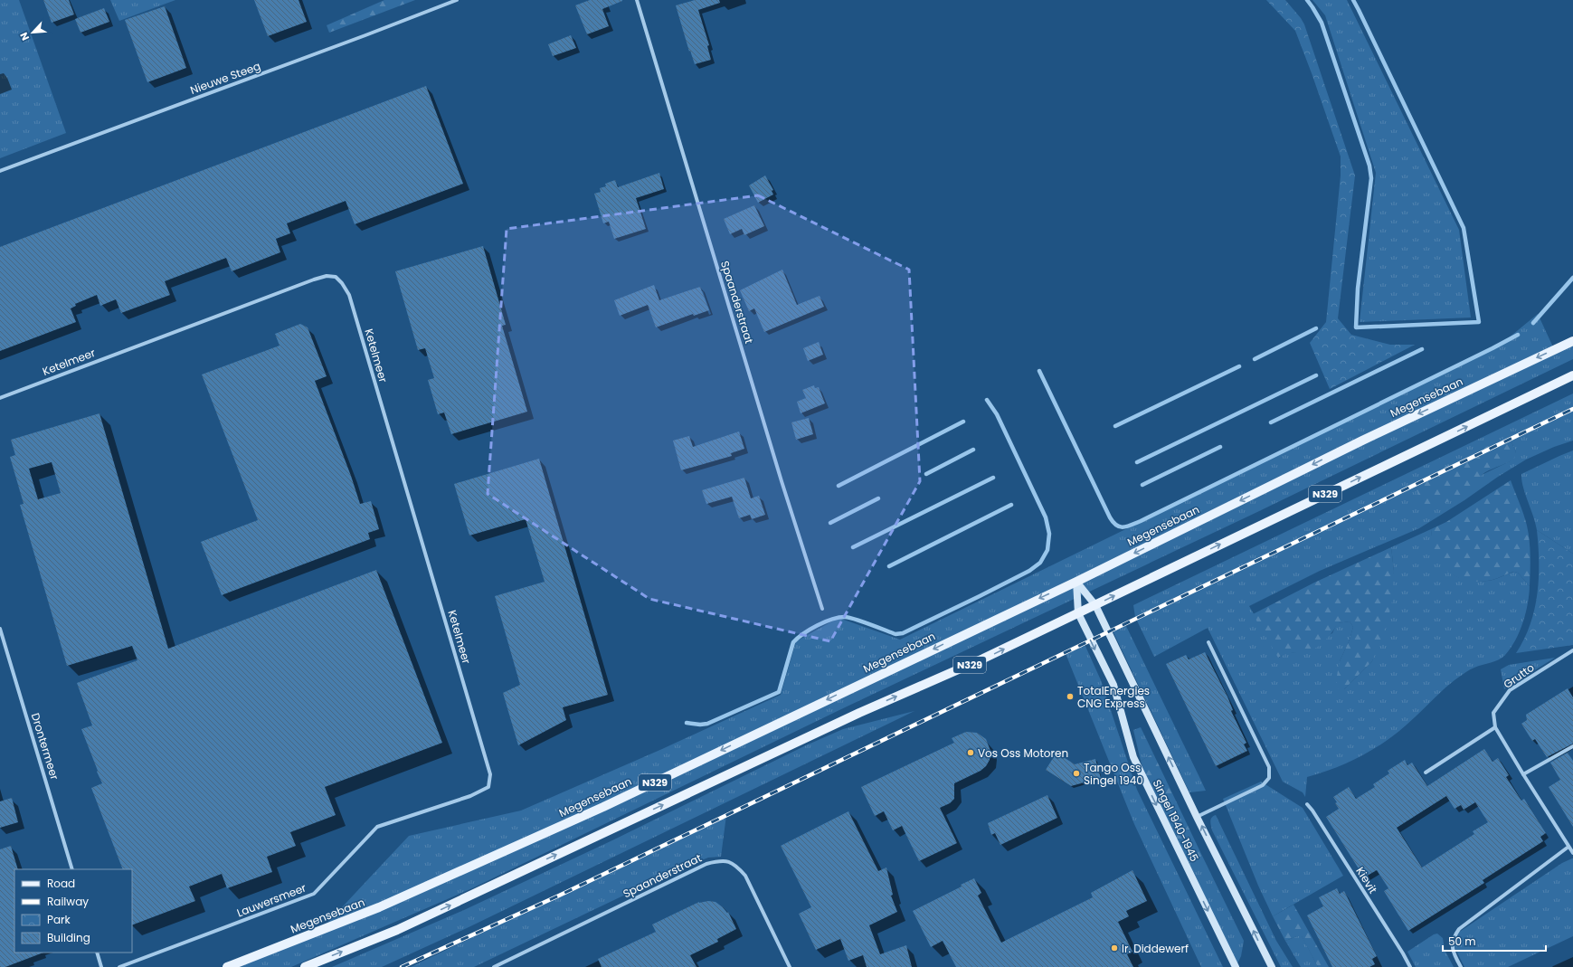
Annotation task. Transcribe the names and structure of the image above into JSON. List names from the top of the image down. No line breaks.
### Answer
{"streets":{"main road":["Megensebaan","N329","Singel 1940-1945"],"street":["Nieuwe Steeg","Spaanderstraat","Ketelmeer","Grutto","Drontermeer","Kievit","Lauwersmeer"]},"crossings":[["Ketelmeer","Lauwersmeer"],["Megensebaan","Singel 1940-1945"],["N329","Singel 1940-1945"]],"places":["TotalEnergies CNG Express","Vos Oss Motoren","Tango Oss Singel 1940","Ir. Diddewerf"],"legend":["Road","Railway","Park","Building"],"scale_bar":"50 m","north":"bottom left"}
